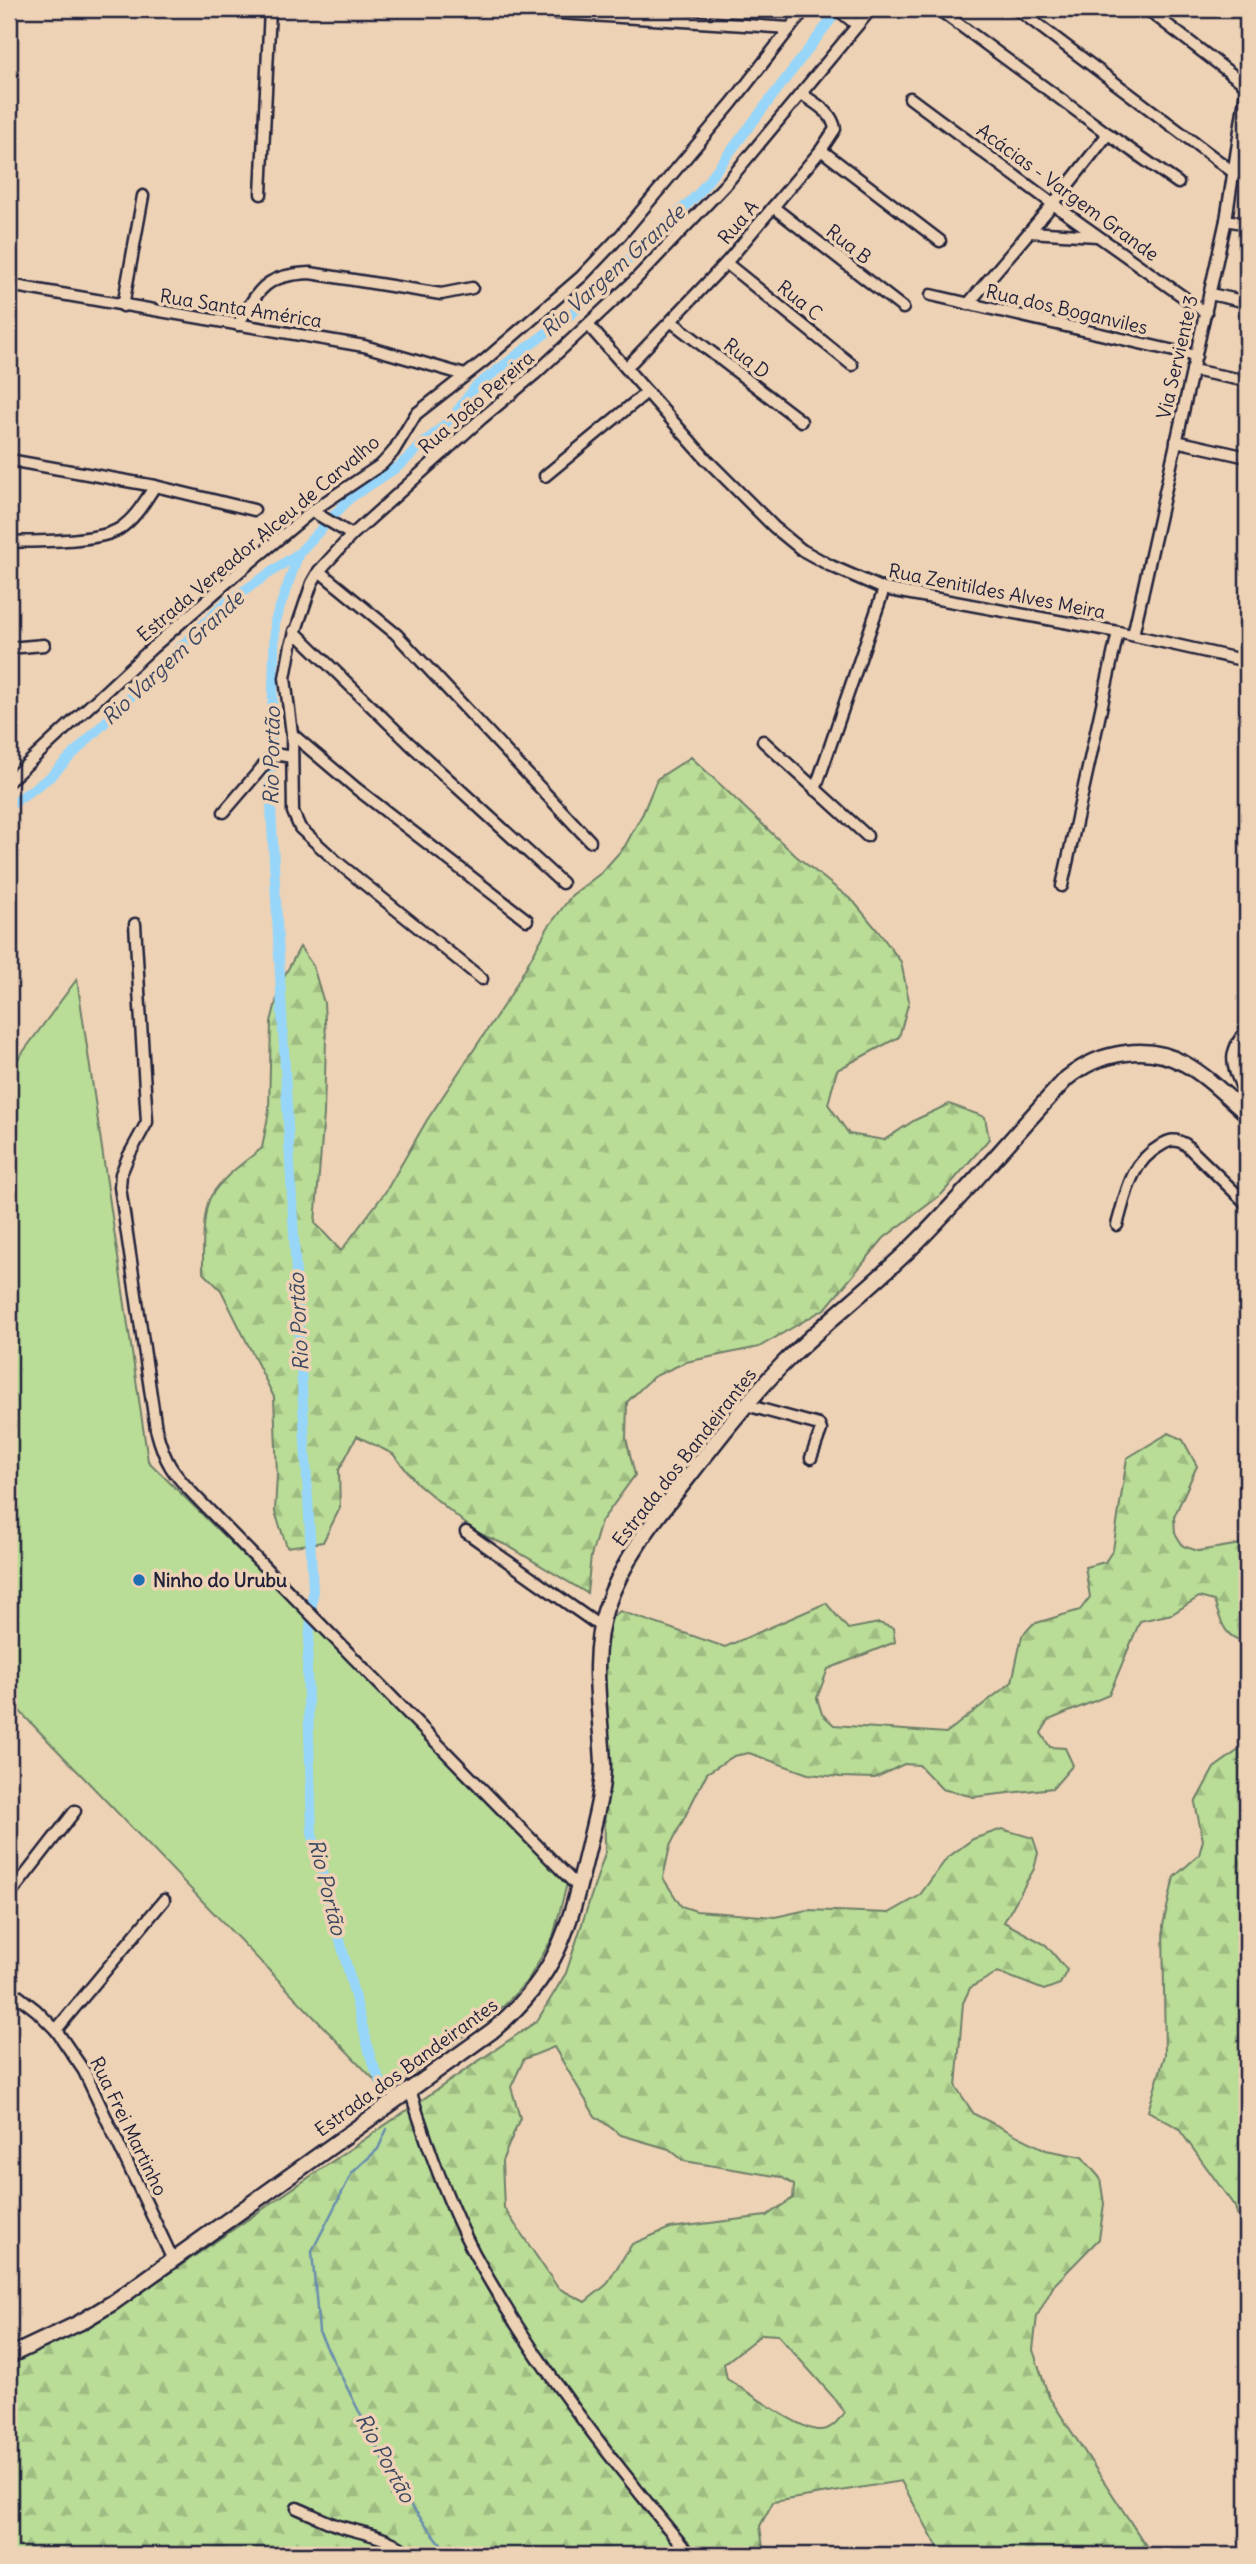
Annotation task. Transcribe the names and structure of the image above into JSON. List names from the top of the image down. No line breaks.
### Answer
{"streets":{"main road":["Estrada dos Bandeirantes"],"street":["Acácias - Vargem Grande","Rua A","Rua B","Rua C","Rua Santa América","Rua dos Boganviles","Via Serviente 3","Rua D","Rua João Pereira","Estrada Vereador Alceu de Carvalho","Rua Zenitildes Alves Meira","Rua Frei Martinho"]},"crossings":[["Acácias - Vargem Grande","Via Serviente 3"],["Rua A","Rua B"],["Rua A","Rua C"],["Rua A","Rua D"],["Rua A","Rua João Pereira"],["Rua A","Rua Zenitildes Alves Meira"],["Rua Santa América","Estrada Vereador Alceu de Carvalho"],["Rua dos Boganviles","Via Serviente 3"],["Via Serviente 3","Rua Zenitildes Alves Meira"],["Rua João Pereira","Rua Zenitildes Alves Meira"],["Estrada dos Bandeirantes","Rua Frei Martinho"]],"water":["Rio Vargem Grande","Rio Portão"],"places":["Ninho do Urubu"]}
